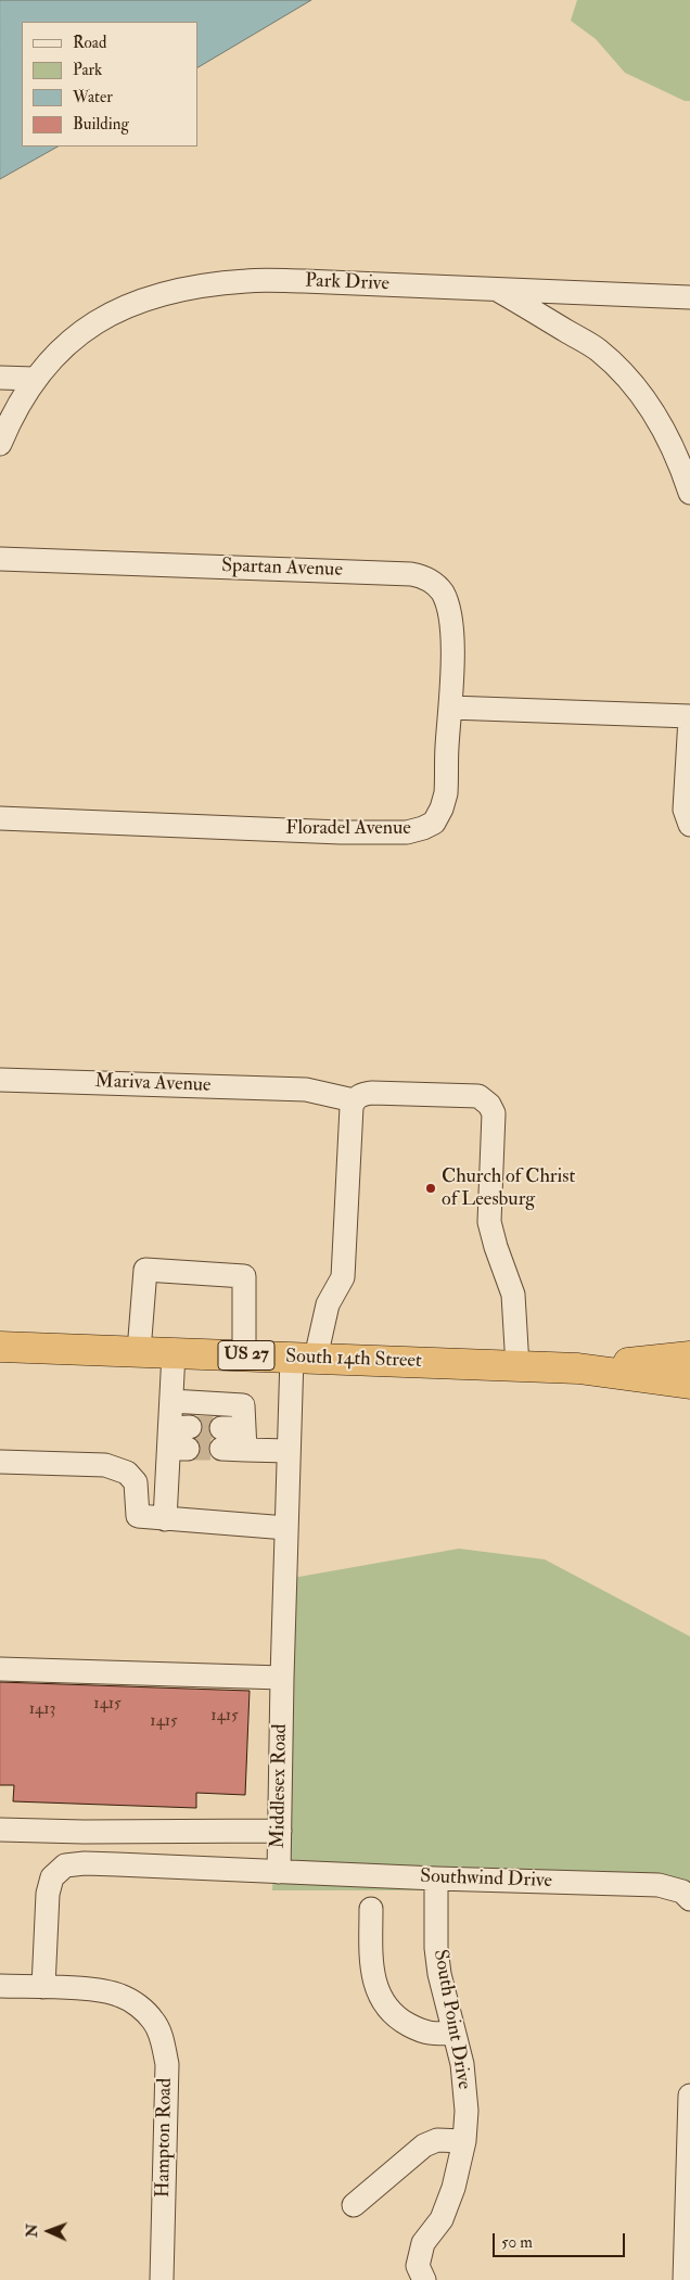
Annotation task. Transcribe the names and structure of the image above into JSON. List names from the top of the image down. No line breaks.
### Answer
{"streets":{"highway":["US 27","South 14th Street"],"street":["Park Drive","Spartan Avenue","Floradel Avenue","Mariva Avenue","Middlesex Road","Southwind Drive","South Point Drive","Hampton Road"]},"crossings":[["Spartan Avenue","Floradel Avenue"],["Mariva Avenue","Middlesex Road"],["South 14th Street","Middlesex Road"],["Middlesex Road","Southwind Drive"],["Middlesex Road","Hampton Road"],["Southwind Drive","South Point Drive"]],"places":["Church of Christ of Leesburg"],"house_numbers":["1415","1413","1415","1415"],"legend":["Road","Park","Water","Building"],"scale_bar":"50 m","north":"left"}
